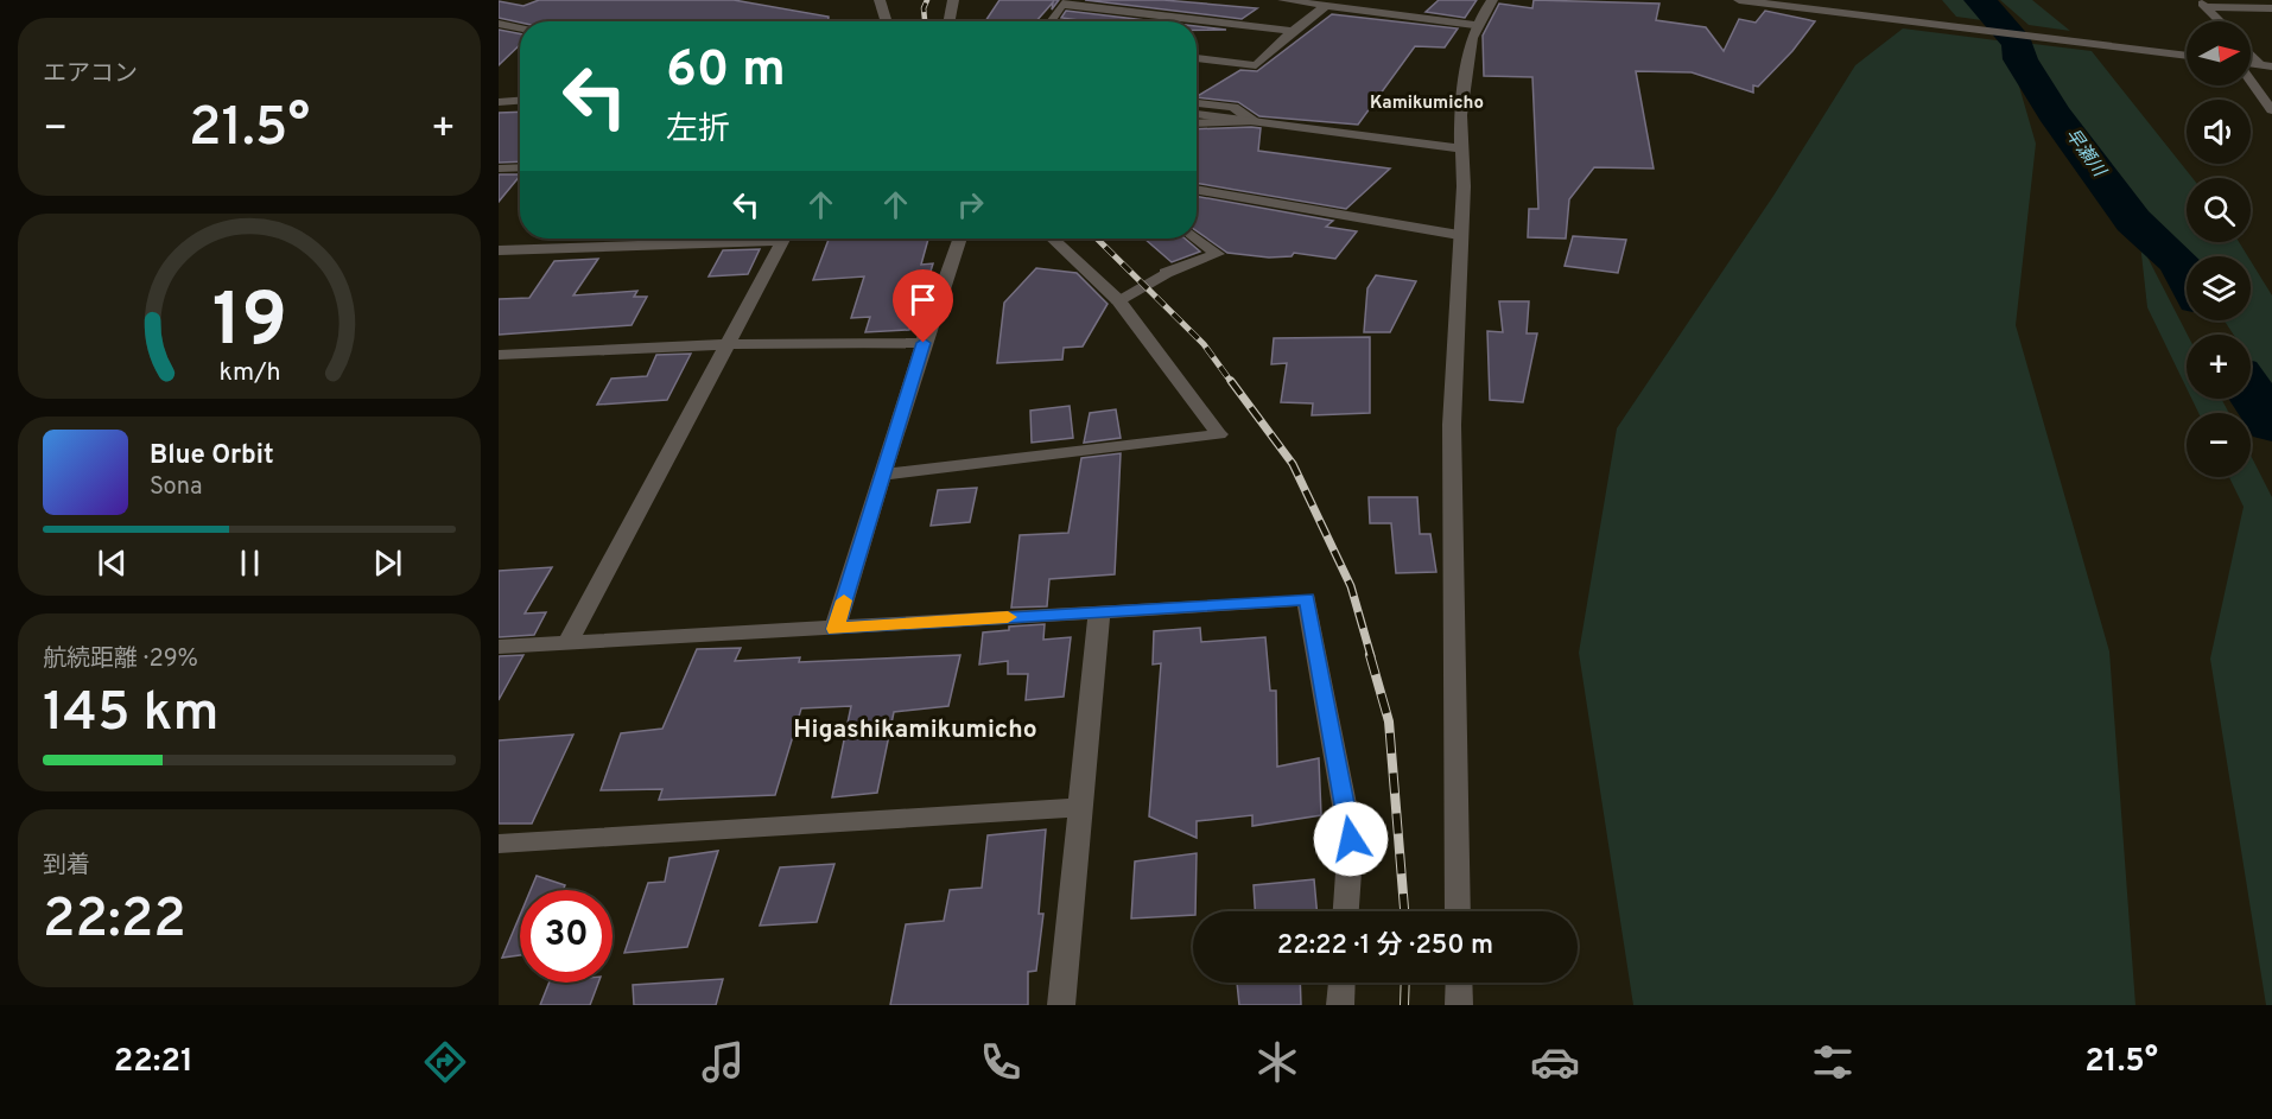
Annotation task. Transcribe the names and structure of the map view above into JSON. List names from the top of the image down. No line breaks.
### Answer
{"districts":["Kamikumicho","Higashikamikumicho"],"water":["早瀬川"],"north":"right","page":{"tile":["エアコン",["航続距離 · 29%","145 km"],["到着","22:22"]],"map_buttons":["+","−"],"turn":["60 m","左折"],"heat":["−","21.5°","+"],"song":["Blue Orbit","Sona"],"limit":"30","trip":"22:22 · 1 分 · 250 m","tabs":["22:21","21.5°"],"gauge":["19","km/h"]}}
